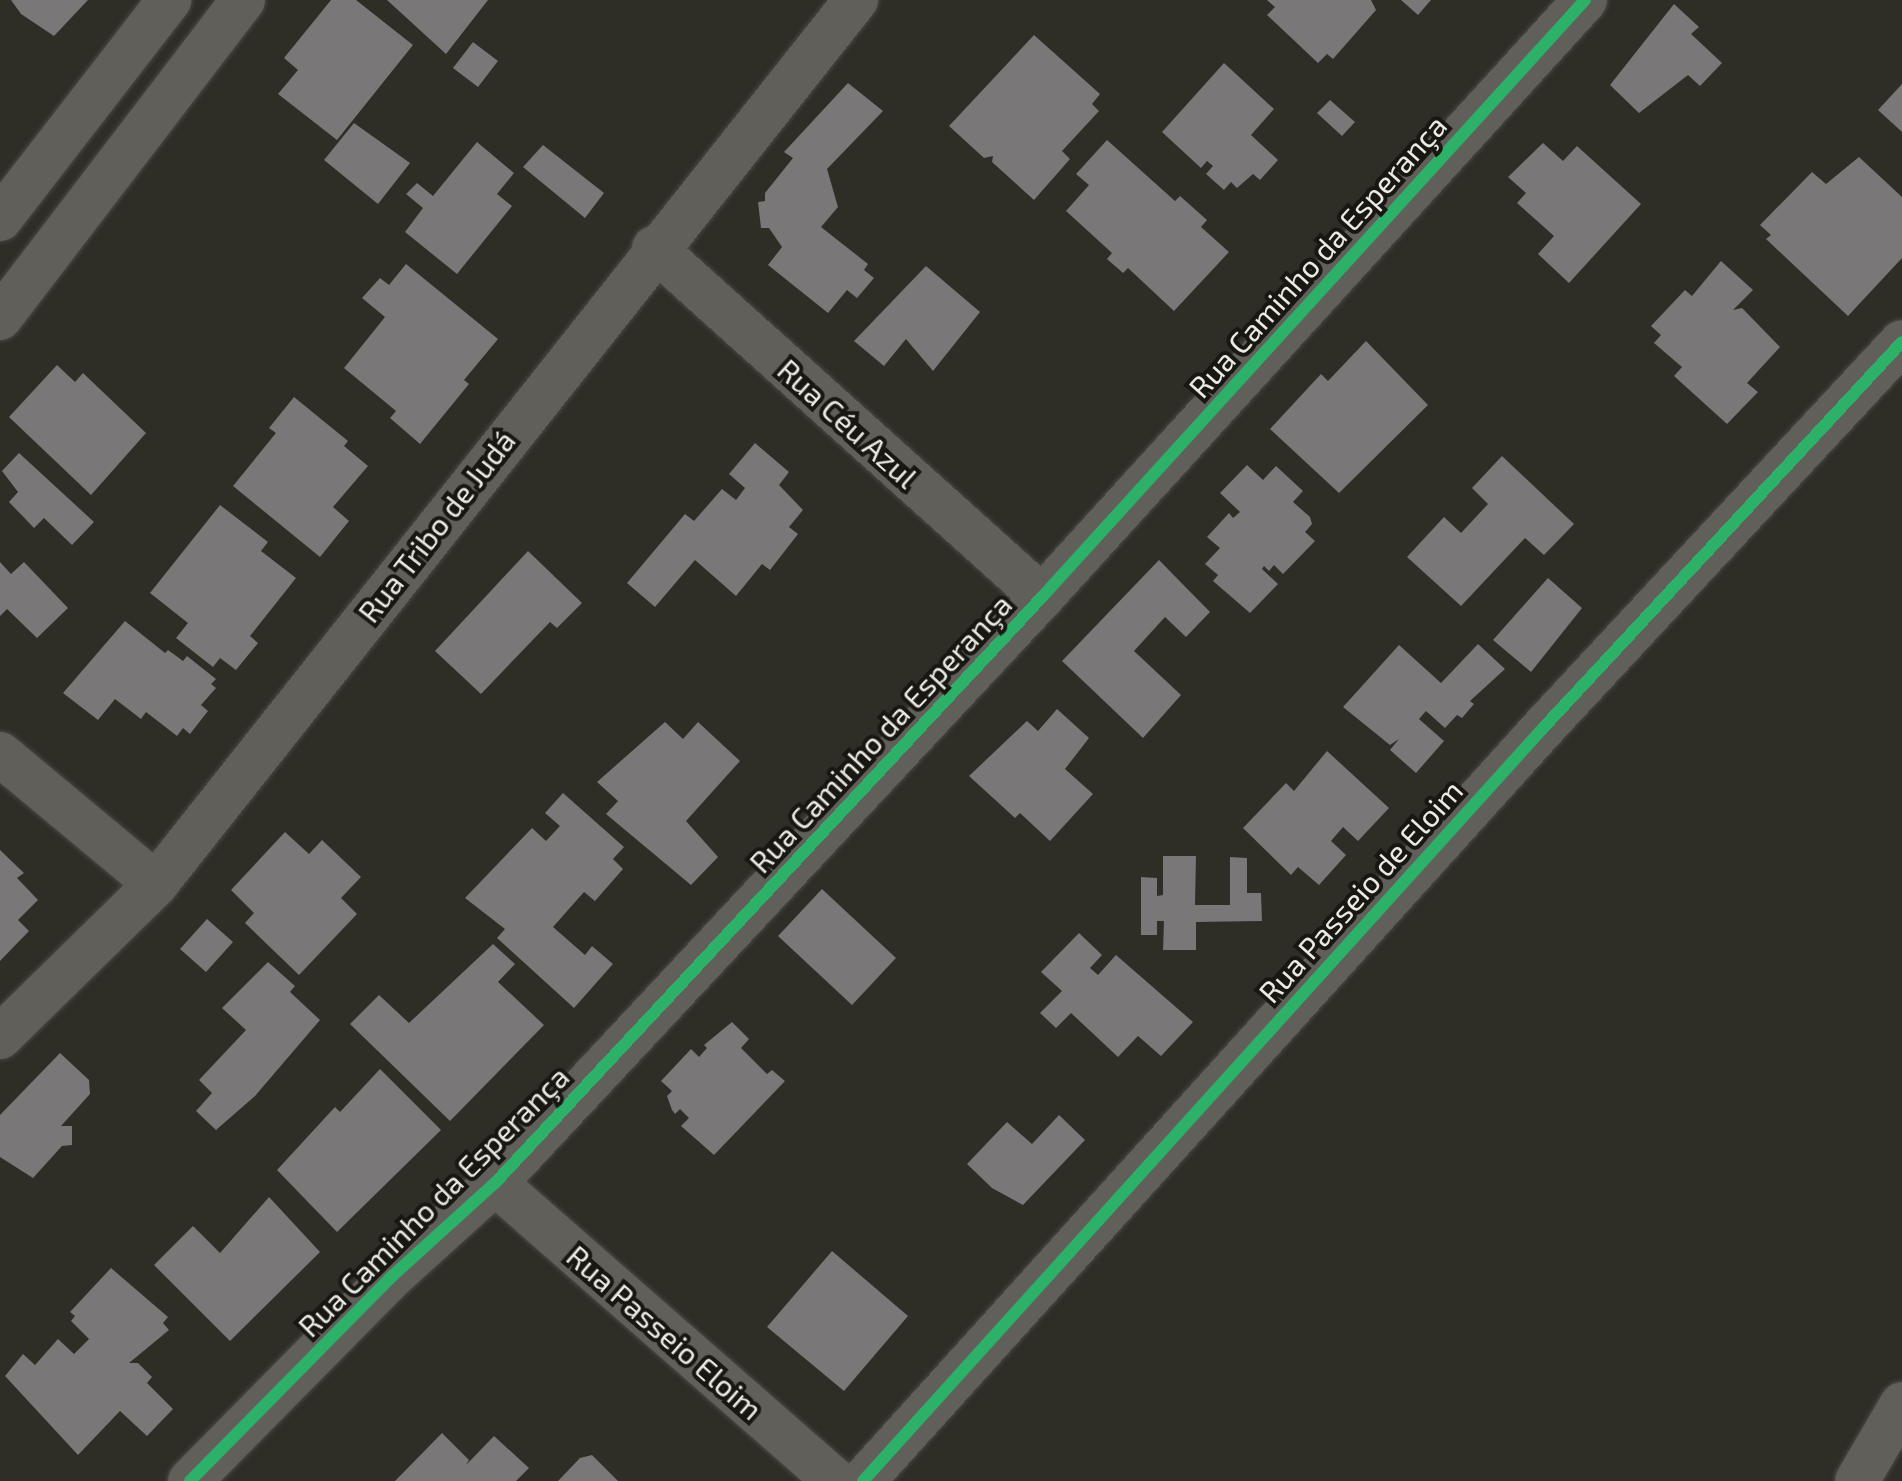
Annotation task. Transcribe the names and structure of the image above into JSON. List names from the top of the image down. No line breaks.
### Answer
{"streets":{"street":["Rua Caminho da Esperança","Rua Céu Azul","Rua Tribo de Judá","Rua Passeio de Eloim","Rua Passeio Eloim"]},"crossings":[["Rua Caminho da Esperança","Rua Céu Azul"],["Rua Caminho da Esperança","Rua Passeio Eloim"],["Rua Céu Azul","Rua Tribo de Judá"]]}
